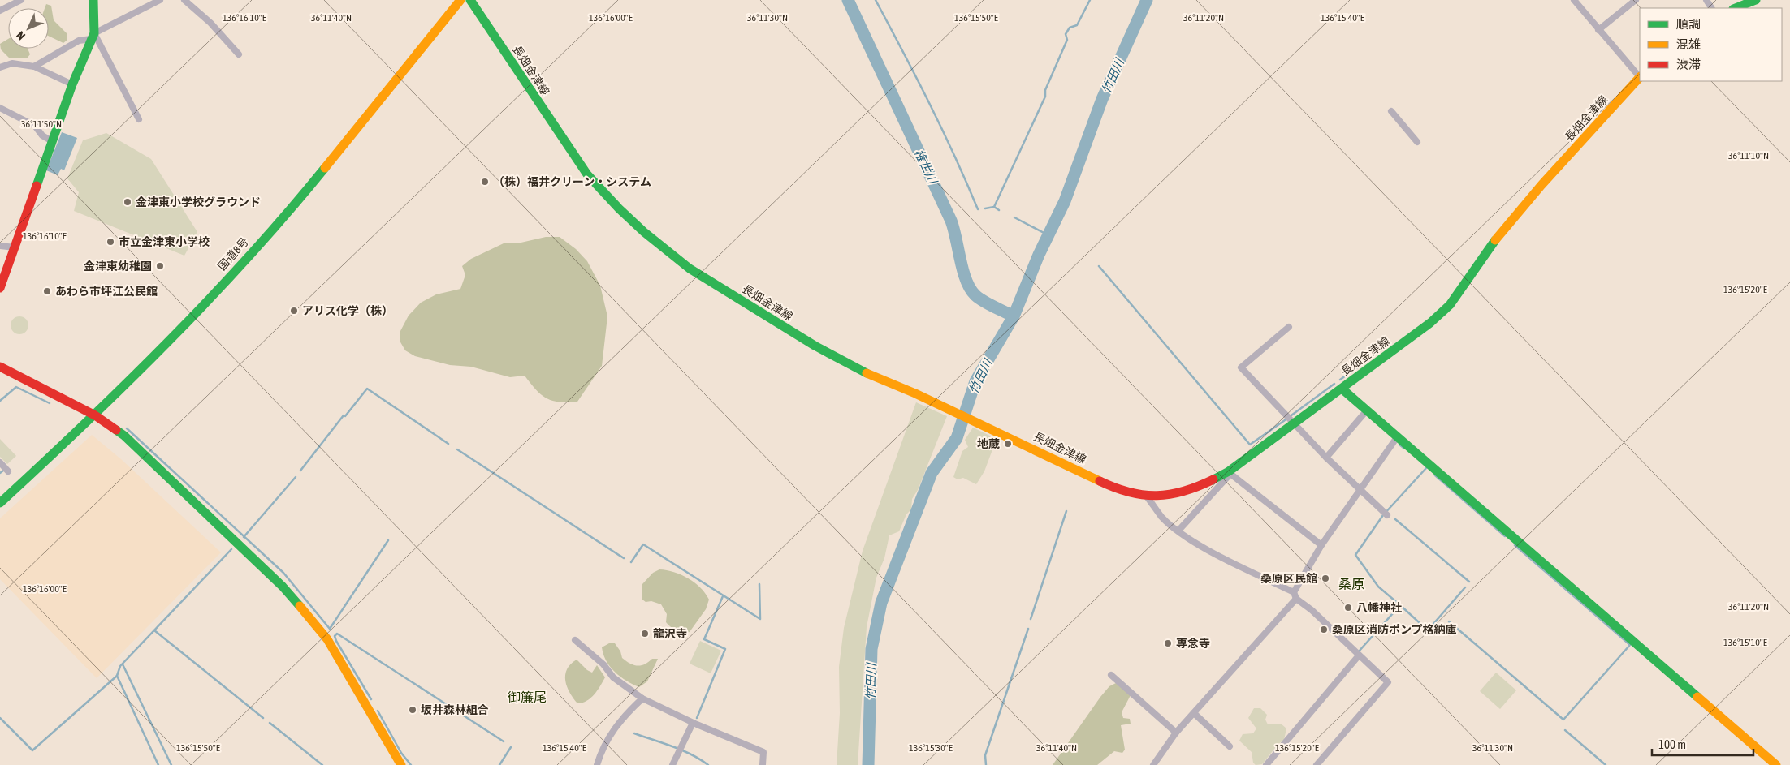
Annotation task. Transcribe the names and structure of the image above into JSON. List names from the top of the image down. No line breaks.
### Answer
{"streets":{"main road":["長畑金津線","国道8号"]},"districts":["桑原","御簾尾"],"water":["竹田川","権世川"],"places":["（株）福井クリーン・システム","金津東小学校グラウンド","市立金津東小学校","金津東幼稚園","あわら市坪江公民館","アリス化学（株）","地蔵","桑原区民館","八幡神社","桑原区消防ポンプ格納庫","龍沢寺","専念寺","坂井森林組合"],"legend":["順調","混雑","渋滞"],"scale_bar":"100 m","north":"bottom left","coordinates":["136°16'10\"E","136°16'00\"E","136°15'50\"E","136°15'40\"E","36°11'40\"N","36°11'30\"N","36°11'20\"N","36°11'50\"N","36°11'10\"N","136°15'20\"E","136°15'10\"E","136°15'30\"E"]}
